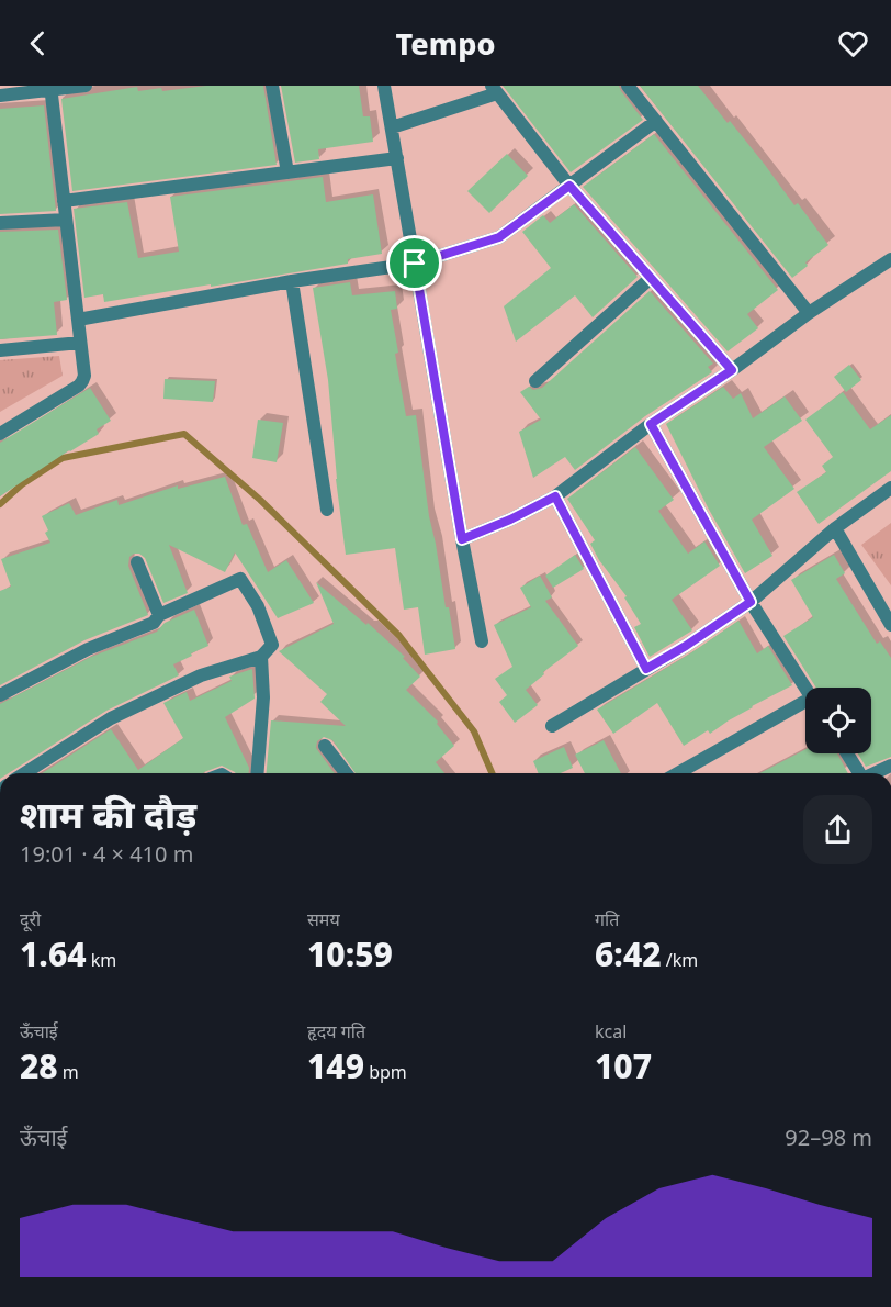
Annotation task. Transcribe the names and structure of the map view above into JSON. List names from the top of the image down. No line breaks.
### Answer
{"page":{"header":"Tempo","heading":["शाम की दौड़","19:01 · 4 × 410 m"],"stats":[["दूरी","1.64 km"],["समय","10:59"],["गति","6:42 /km"],["ऊँचाई","28 m"],["हृदय गति","149 bpm"],["kcal","107"]],"chart":["ऊँचाई","92–98 m"]}}
